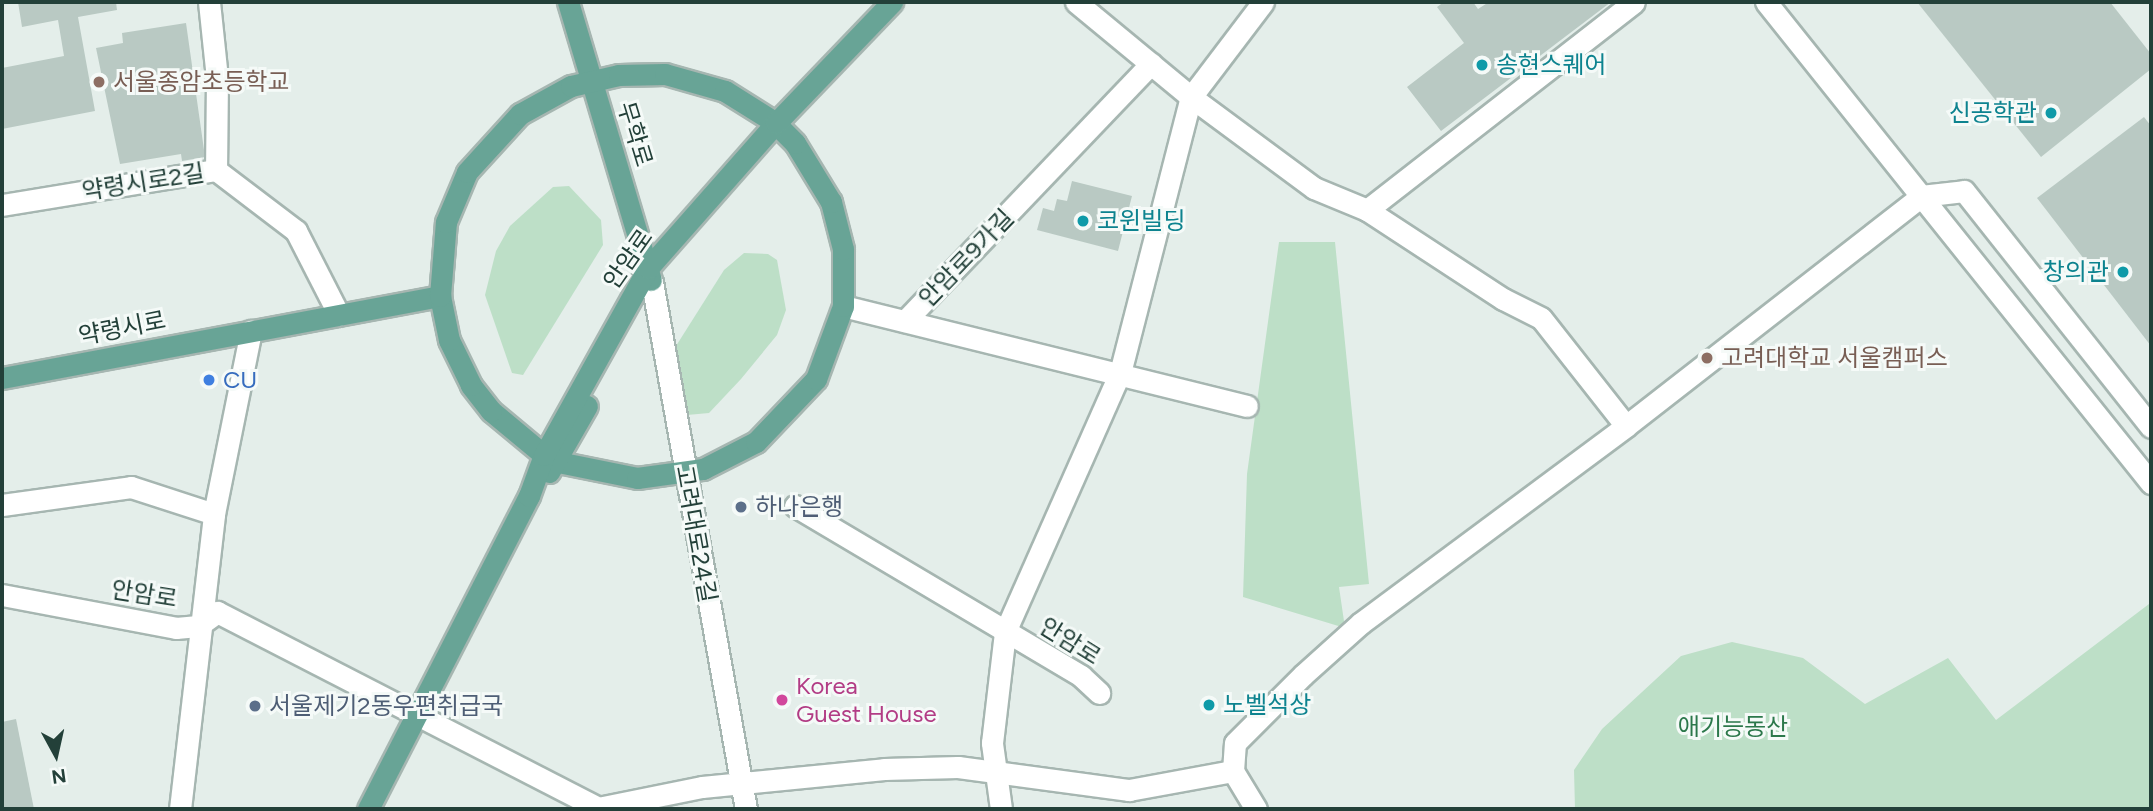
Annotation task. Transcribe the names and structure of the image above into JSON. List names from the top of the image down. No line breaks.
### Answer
{"streets":{"main road":["무학로","안암로","약령시로"],"street":["약령시로2길","안암로9가길","고려대로24길"]},"crossings":[["무학로","안암로"],["무학로","고려대로24길"],["약령시로2길","약령시로"],["안암로","고려대로24길"]],"parks":["애기능동산"],"places":["송현스퀘어","서울종암초등학교","신공학관","코윈빌딩","창의관","고려대학교 서울캠퍼스","CU","하나은행","Korea Guest House","노벨석상","서울제기2동우편취급국"],"north":"bottom"}
